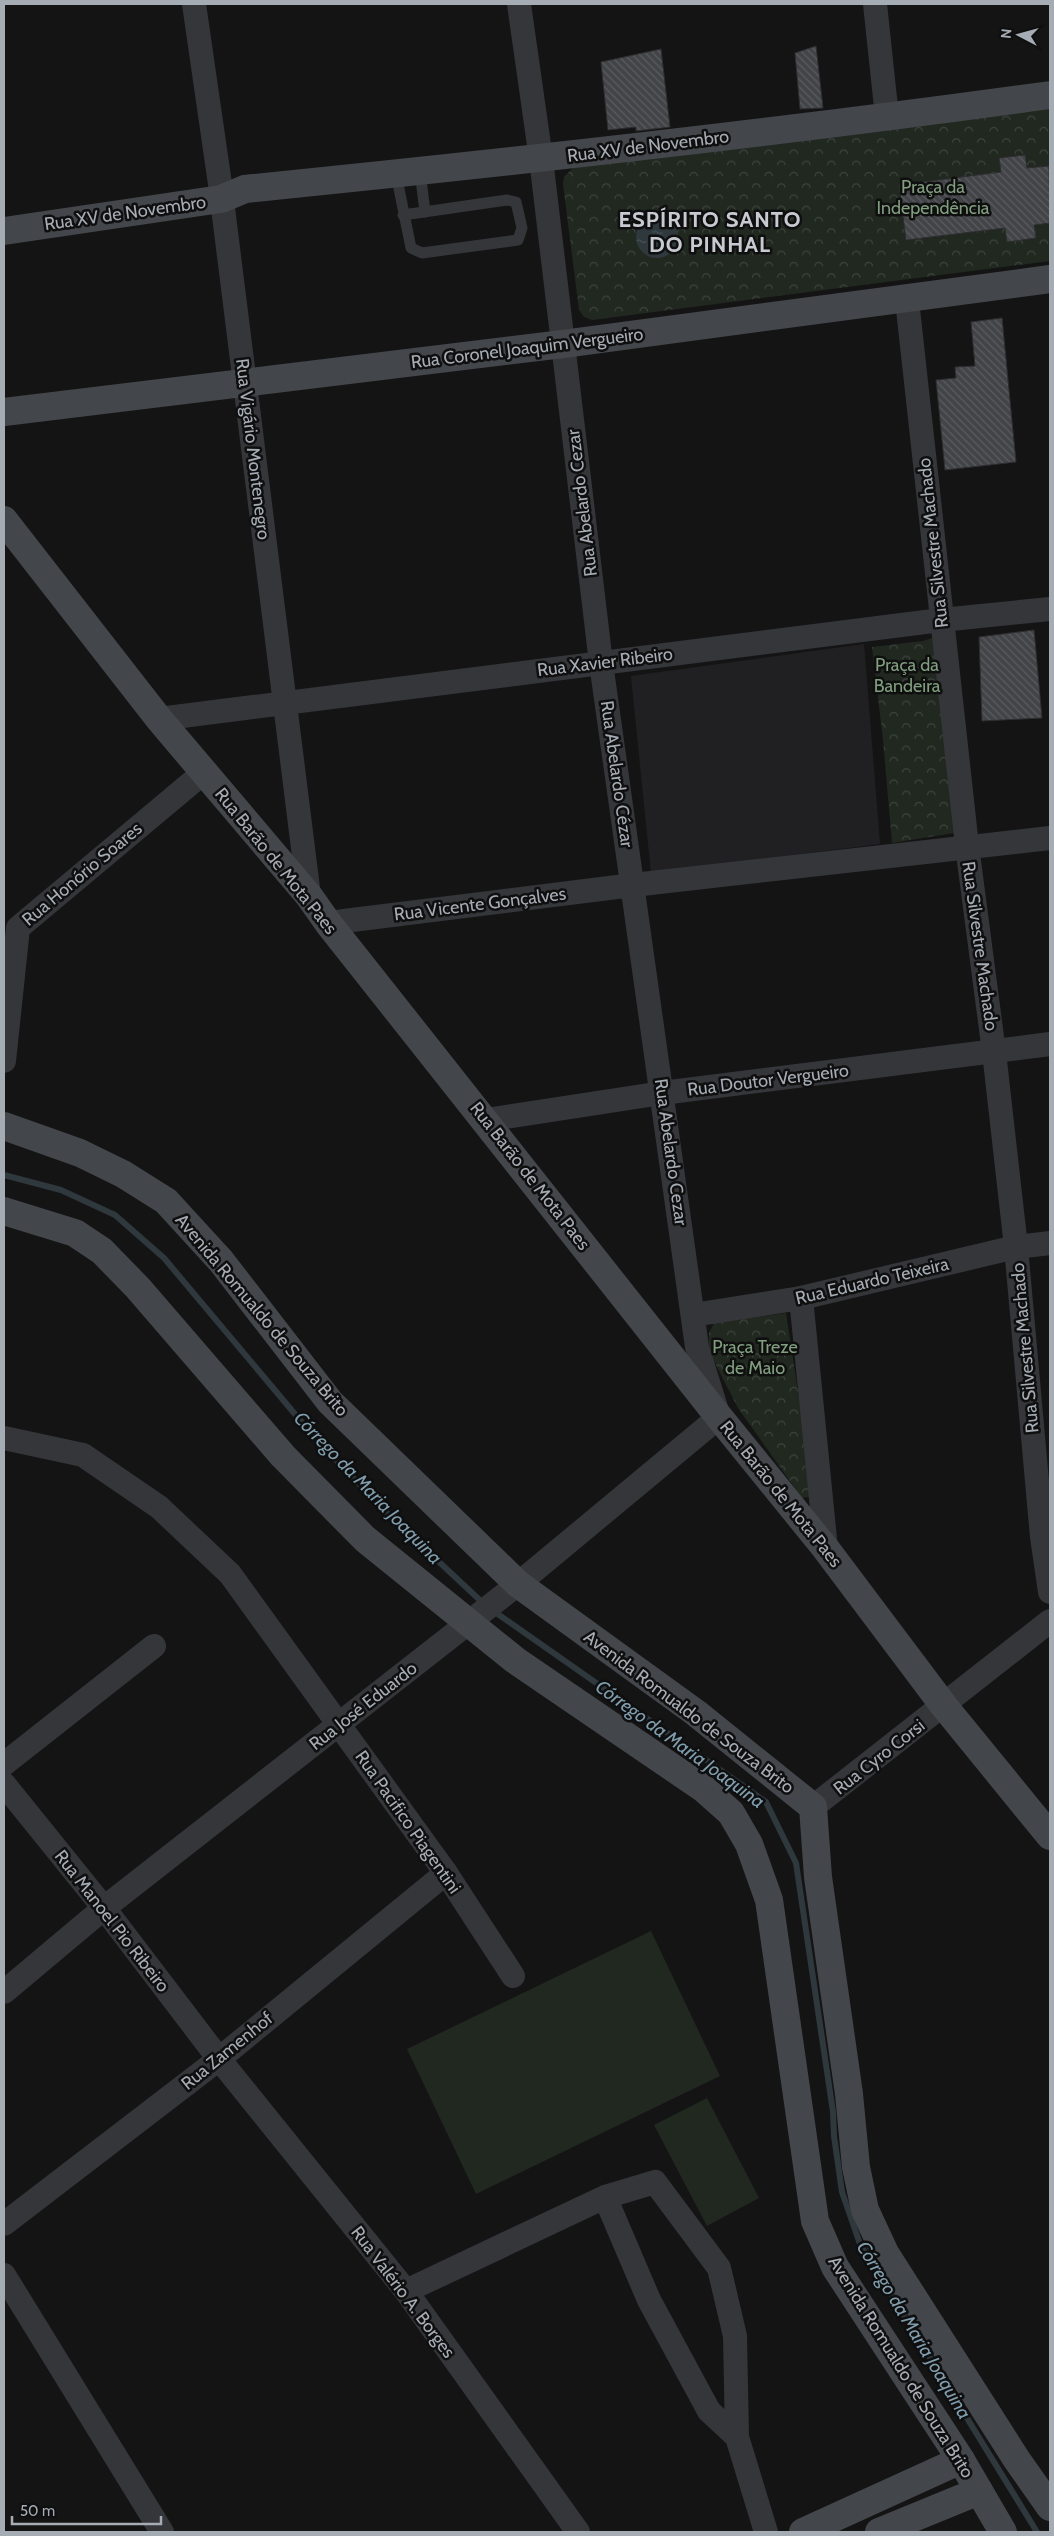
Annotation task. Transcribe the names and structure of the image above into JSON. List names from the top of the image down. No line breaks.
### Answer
{"streets":{"main road":["Rua XV de Novembro","Rua Coronel Joaquim Vergueiro","Rua Barão de Mota Paes","Avenida Romualdo de Souza Brito"],"street":["Rua Vigário Montenegro","Rua Abelardo Cezar","Rua Silvestre Machado","Rua Xavier Ribeiro","Rua Abelardo Cézar","Rua Honório Soares","Rua Vicente Gonçalves","Rua Doutor Vergueiro","Rua Eduardo Teixeira","Rua José Eduardo","Rua Cyro Corsi","Rua Pacifico Piagentini","Rua Manoel Pio Ribeiro","Rua Zamenhof","Rua Valério A. Borges"]},"crossings":[["Rua XV de Novembro","Rua Vigário Montenegro"],["Rua Coronel Joaquim Vergueiro","Rua Vigário Montenegro"],["Rua Coronel Joaquim Vergueiro","Rua Abelardo Cezar"],["Rua Coronel Joaquim Vergueiro","Rua Silvestre Machado"],["Rua Vigário Montenegro","Rua Xavier Ribeiro"],["Rua Vigário Montenegro","Rua Barão de Mota Paes"],["Rua Abelardo Cezar","Rua Xavier Ribeiro"],["Rua Abelardo Cezar","Rua Abelardo Cézar"],["Rua Abelardo Cezar","Rua Barão de Mota Paes"],["Rua Abelardo Cezar","Rua Vicente Gonçalves"],["Rua Abelardo Cezar","Rua Doutor Vergueiro"],["Rua Abelardo Cezar","Rua Eduardo Teixeira"],["Rua Abelardo Cezar","Rua José Eduardo"],["Rua Silvestre Machado","Rua Xavier Ribeiro"],["Rua Silvestre Machado","Rua Doutor Vergueiro"],["Rua Silvestre Machado","Rua Eduardo Teixeira"],["Rua Xavier Ribeiro","Rua Abelardo Cézar"],["Rua Xavier Ribeiro","Rua Barão de Mota Paes"],["Rua Abelardo Cézar","Rua Vicente Gonçalves"],["Rua Barão de Mota Paes","Rua Honório Soares"],["Rua Barão de Mota Paes","Rua Vicente Gonçalves"],["Rua Barão de Mota Paes","Rua Doutor Vergueiro"],["Rua Barão de Mota Paes","Rua José Eduardo"],["Rua Barão de Mota Paes","Rua Cyro Corsi"],["Avenida Romualdo de Souza Brito","Rua José Eduardo"],["Avenida Romualdo de Souza Brito","Rua Cyro Corsi"],["Rua José Eduardo","Rua Pacifico Piagentini"],["Rua José Eduardo","Rua Manoel Pio Ribeiro"],["Rua Pacifico Piagentini","Rua Zamenhof"],["Rua Manoel Pio Ribeiro","Rua Zamenhof"],["Rua Manoel Pio Ribeiro","Rua Valério A. Borges"],["Rua Zamenhof","Rua Valério A. Borges"]],"districts":["ESPÍRITO SANTO DO PINHAL"],"water":["Córrego da Maria Joaquina"],"parks":["Praça da Independência","Praça da Bandeira","Praça Treze de Maio"],"scale_bar":"50 m","north":"left"}
